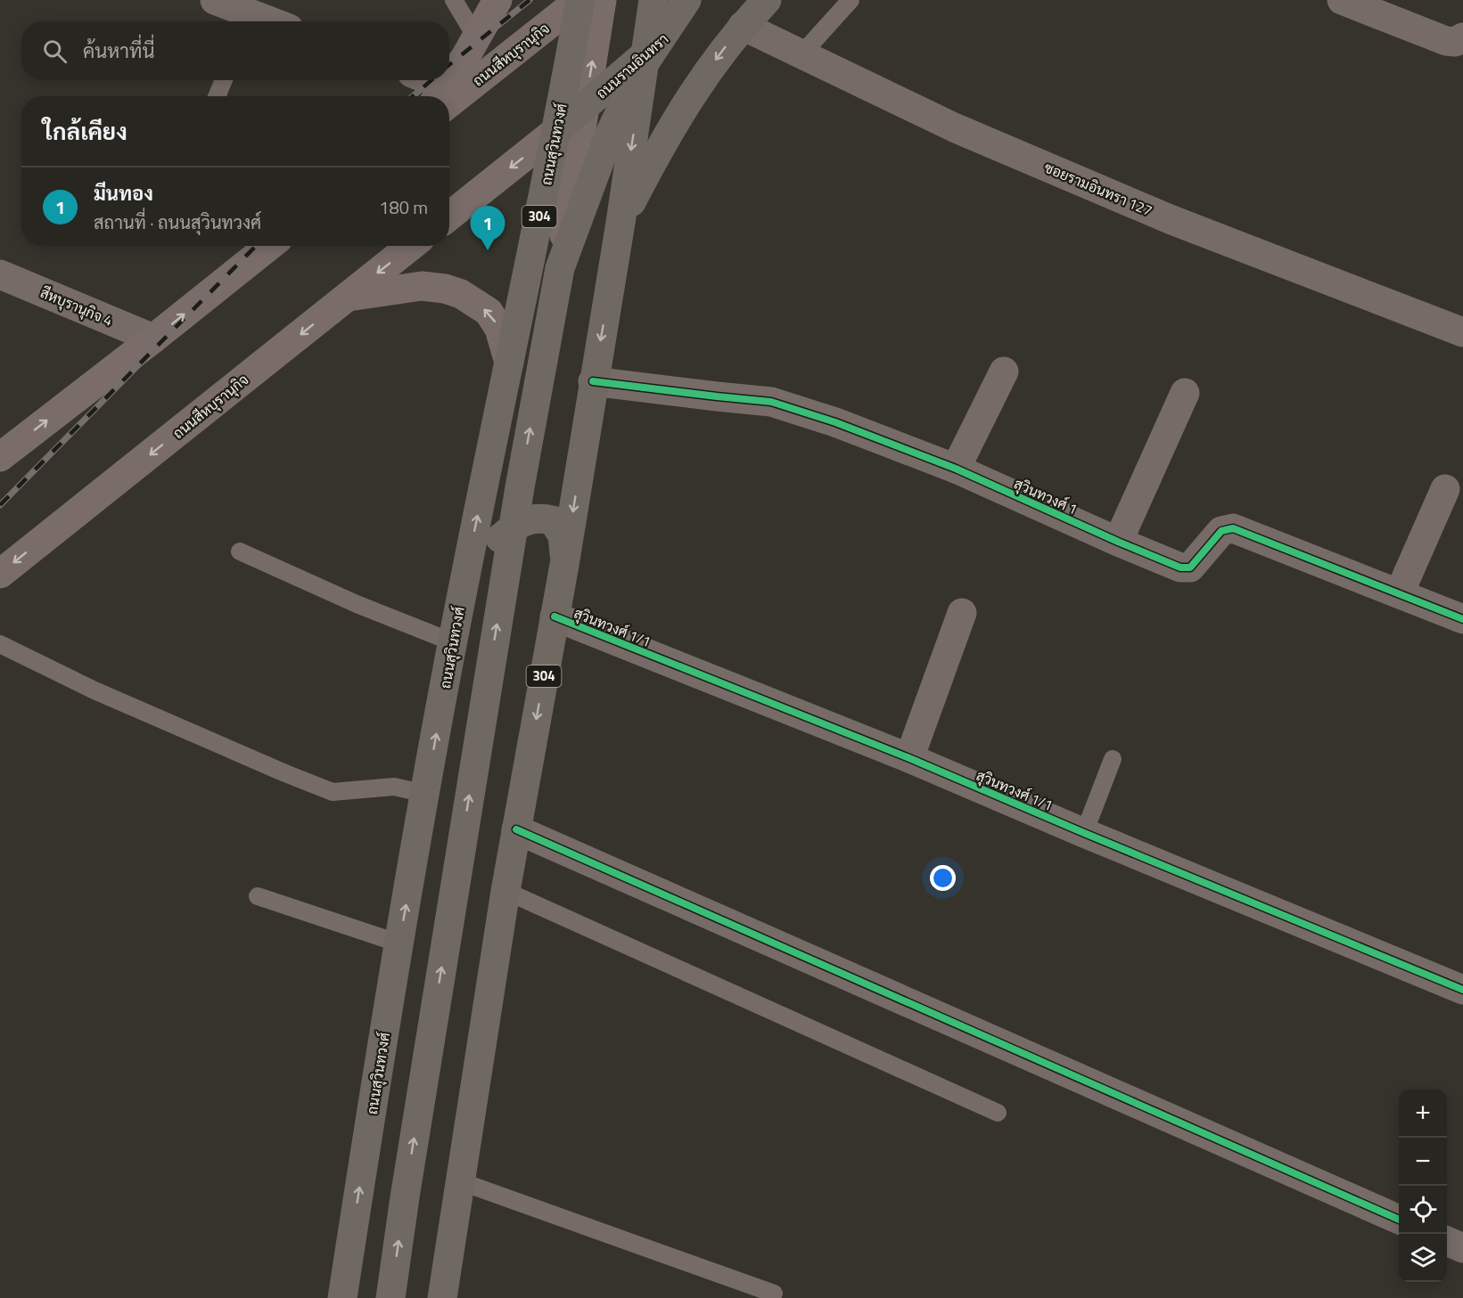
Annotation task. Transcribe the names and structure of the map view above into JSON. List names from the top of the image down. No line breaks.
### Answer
{"streets":{"highway":["ถนนรามอินทรา","ถนนสุวินทวงศ์","304"],"main road":["ถนนสีหบุรานุกิจ"],"street":["ซอยรามอินทรา 127","สีหบุรานุกิจ 4","สุวินทวงศ์ 1","สุวินทวงศ์ 1/1"]},"crossings":[["ถนนสีหบุรานุกิจ","ถนนสุวินทวงศ์"],["ถนนรามอินทรา","ถนนสุวินทวงศ์"],["ถนนรามอินทรา","304"],["304","สุวินทวงศ์ 1"],["304","สุวินทวงศ์ 1/1"]],"page":{"search":"ค้นหาที่นี่","heading":"ใกล้เคียง","list":[{"mark":"1","name":"มีนทอง","note":"สถานที่ · ถนนสุวินทวงศ์","value":"180 m"}],"pins":"1","map_buttons":["+","−"]}}
